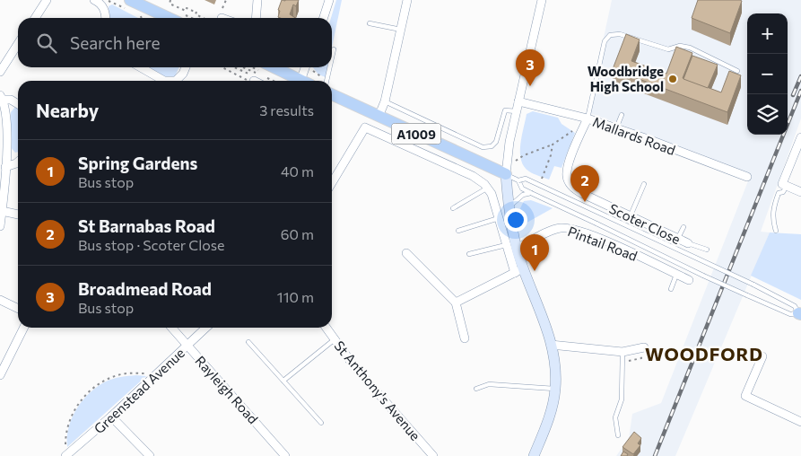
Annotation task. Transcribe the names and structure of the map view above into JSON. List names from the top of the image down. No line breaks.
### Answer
{"streets":{"main road":["A1009"],"street":["Mallards Road","Scoter Close","Pintail Road","Rayleigh Road","Greenstead Avenue","St Anthony's Avenue"]},"crossings":[["Mallards Road","Scoter Close"],["Rayleigh Road","Greenstead Avenue"]],"districts":["WOODFORD"],"places":["Woodbridge High School"],"page":{"map_buttons":["+","−"],"search":"Search here","pins":["3","2","1"],"heading":["Nearby","3 results"],"list":[{"mark":"1","name":"Spring Gardens","note":"Bus stop","value":"40 m"},{"mark":"2","name":"St Barnabas Road","note":"Bus stop · Scoter Close","value":"60 m"},{"mark":"3","name":"Broadmead Road","note":"Bus stop","value":"110 m"}]}}
